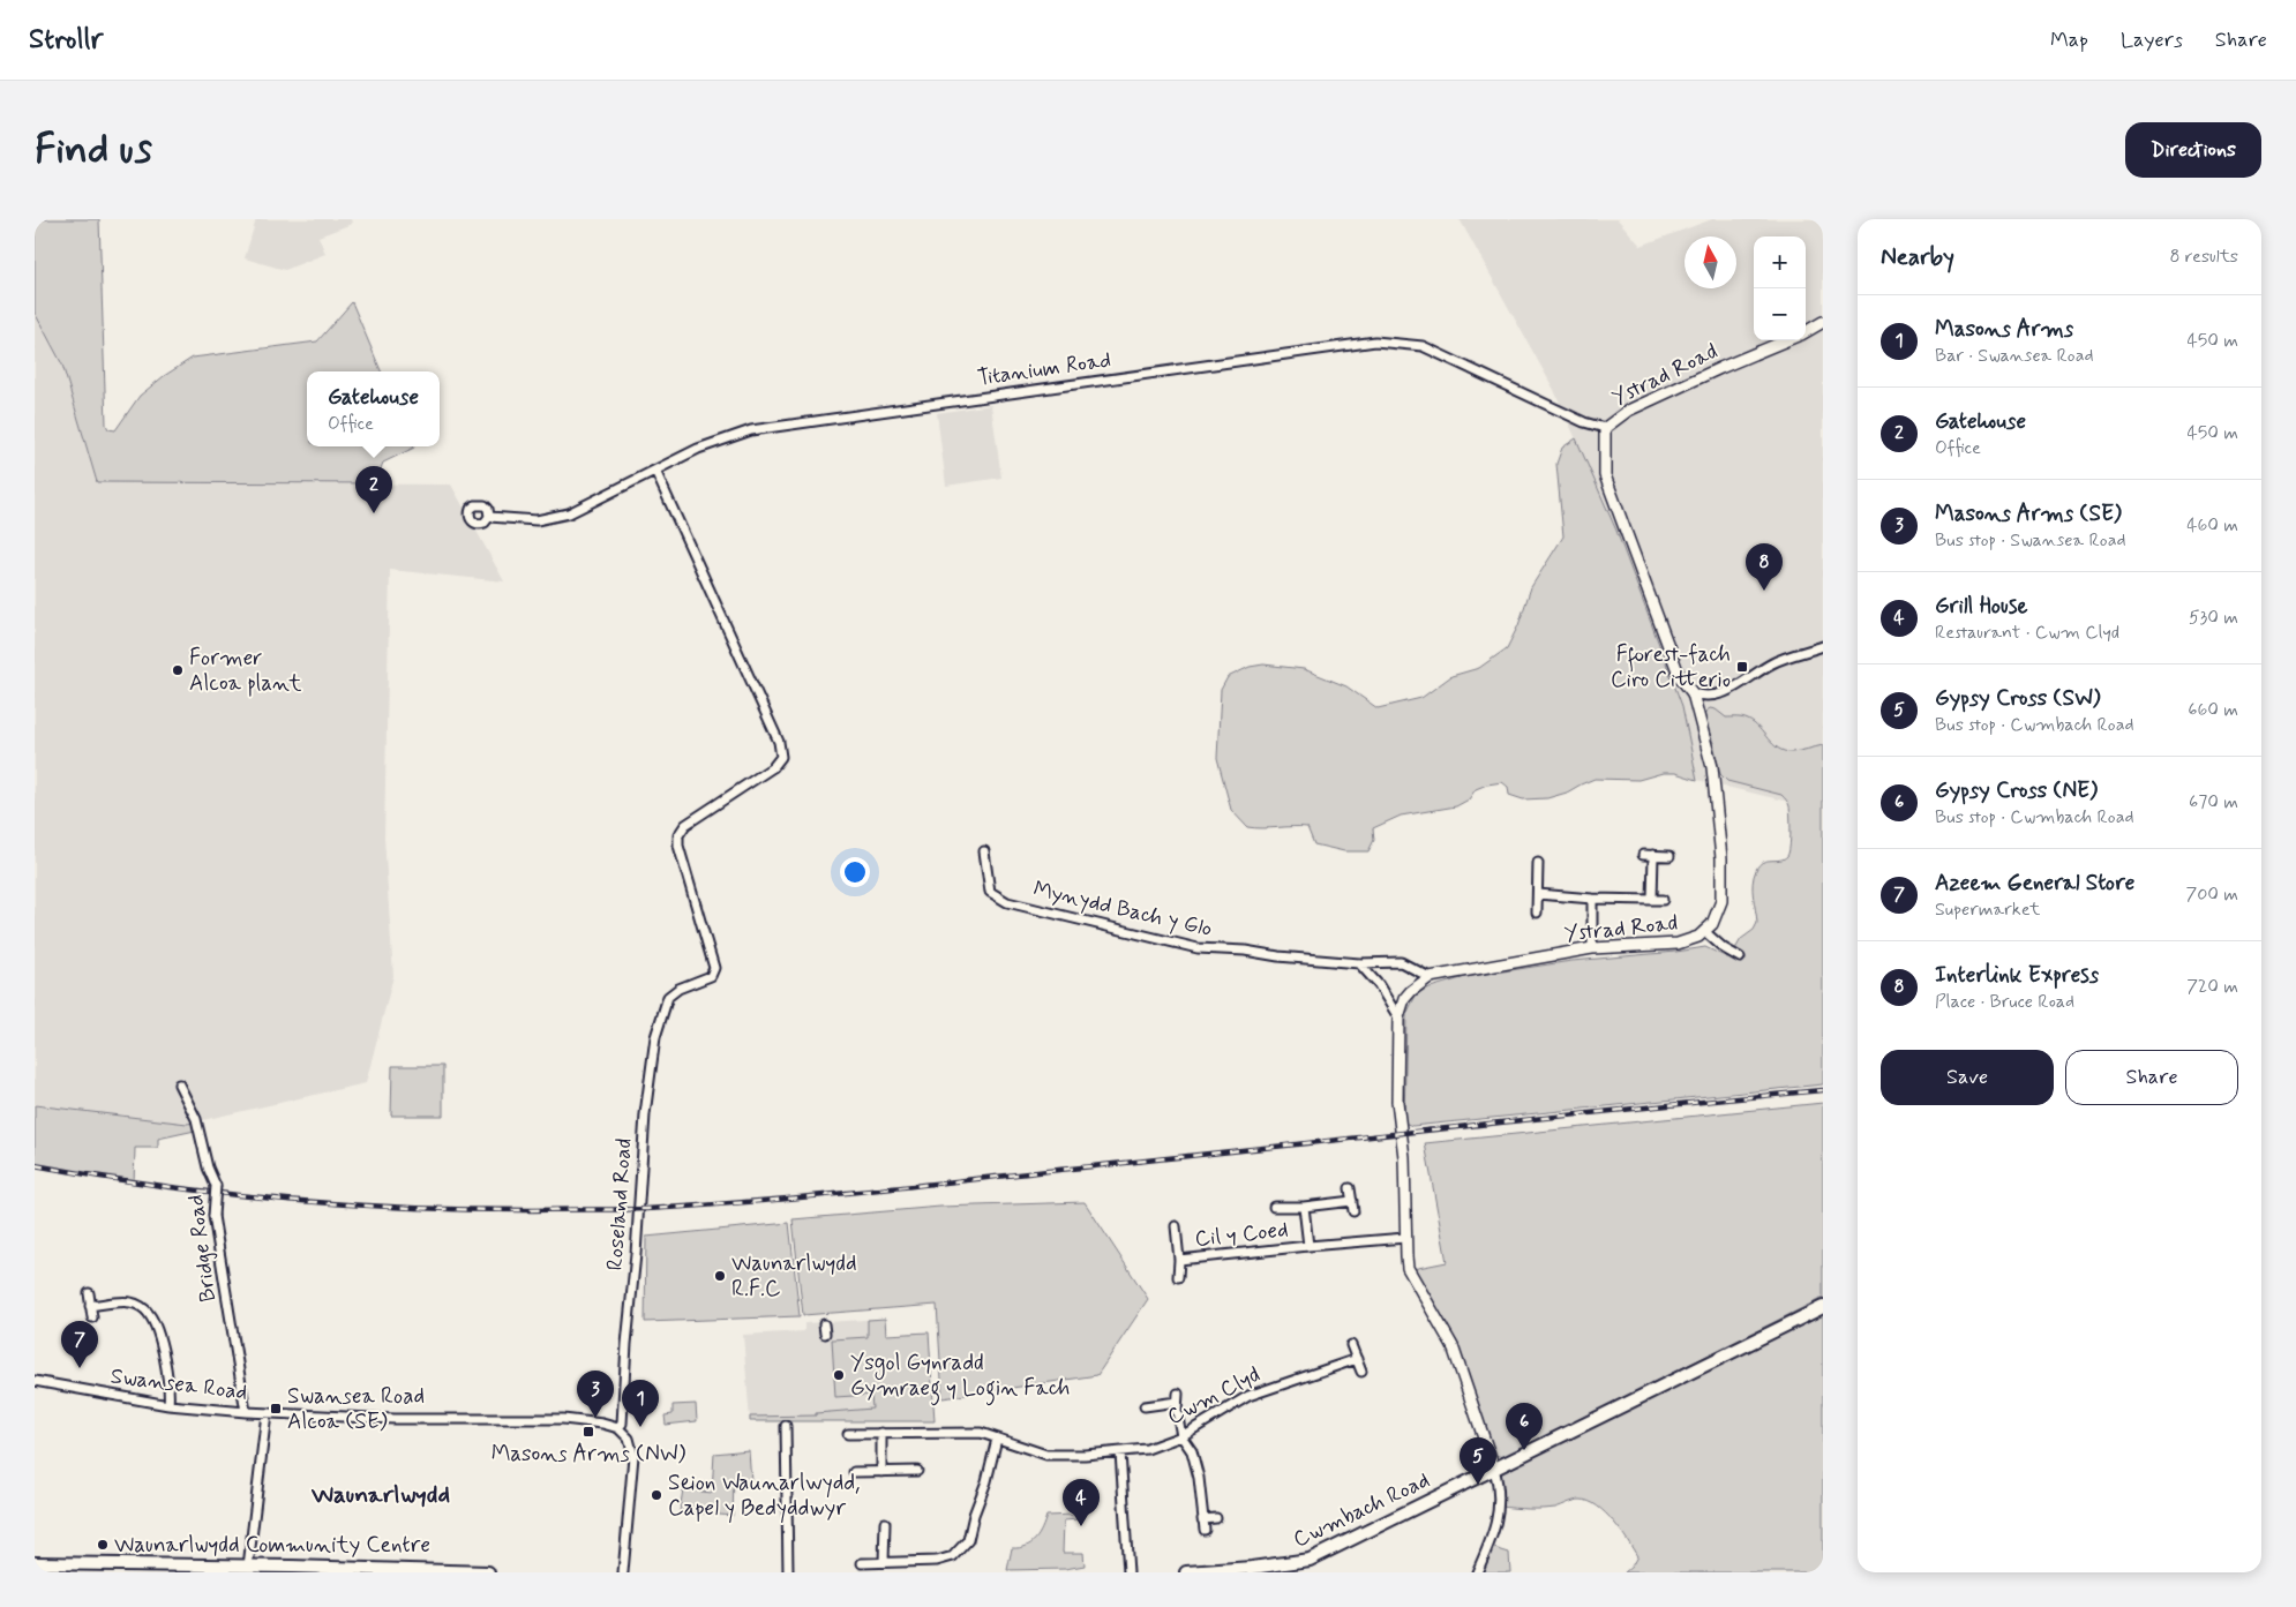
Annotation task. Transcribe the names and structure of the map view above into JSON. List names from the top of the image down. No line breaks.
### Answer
{"streets":{"main road":["Cwmbach Road"],"street":["Titanium Road","Ystrad Road","Mynydd Bach y Glo","Roseland Road","Cil y Coed","Bridge Road","Swansea Road","Cwm Clyd"]},"crossings":[["Titanium Road","Ystrad Road"],["Titanium Road","Roseland Road"],["Ystrad Road","Mynydd Bach y Glo"],["Ystrad Road","Cil y Coed"],["Ystrad Road","Cwmbach Road"],["Roseland Road","Swansea Road"],["Bridge Road","Swansea Road"]],"districts":["Waunarlwydd"],"places":{"transit":["Fforest-fach Ciro Citterio","Swansea Road Alcoa (SE)","Masons Arms (NW)"],"other":["Former Alcoa plant","Waunarlwydd R.F.C","Ysgol Gynradd Gymraeg y Login Fach","Seion Waunarlwydd, Capel y Bedyddwyr","Waunarlwydd Community Centre"]},"north":"top","page":{"header":"Strollr","nav":["Map","Layers","Share"],"buttons":["Directions",["Save","Share"]],"title":"Find us","heading":["Nearby","8 results"],"map_buttons":["+","−"],"list":[{"mark":"1","name":"Masons Arms","note":"Bar · Swansea Road","value":"450 m"},{"mark":"2","name":"Gatehouse","note":"Office","value":"450 m"},{"mark":"3","name":"Masons Arms (SE)","note":"Bus stop · Swansea Road","value":"460 m"},{"mark":"4","name":"Grill House","note":"Restaurant · Cwm Clyd","value":"530 m"},{"mark":"5","name":"Gypsy Cross (SW)","note":"Bus stop · Cwmbach Road","value":"660 m"},{"mark":"6","name":"Gypsy Cross (NE)","note":"Bus stop · Cwmbach Road","value":"670 m"},{"mark":"7","name":"Azeem General Store","note":"Supermarket","value":"700 m"},{"mark":"8","name":"Interlink Express","note":"Place · Bruce Road","value":"720 m"}],"popup":["Gatehouse","Office"],"pins":["2","8","7","3","1","6","5","4"]}}
